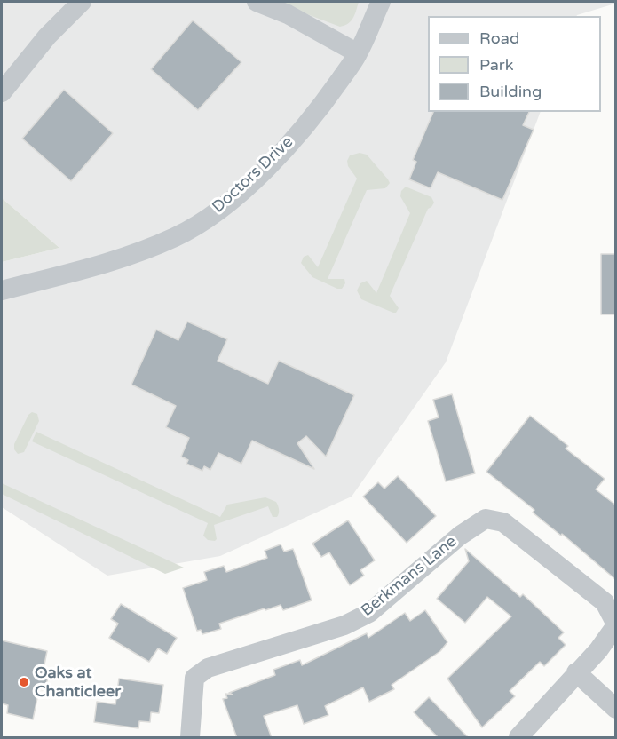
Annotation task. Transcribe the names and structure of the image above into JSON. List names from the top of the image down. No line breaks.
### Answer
{"streets":{"street":["Doctors Drive","Berkmans Lane"]},"places":["Oaks at Chanticleer"],"legend":["Road","Park","Building"]}
